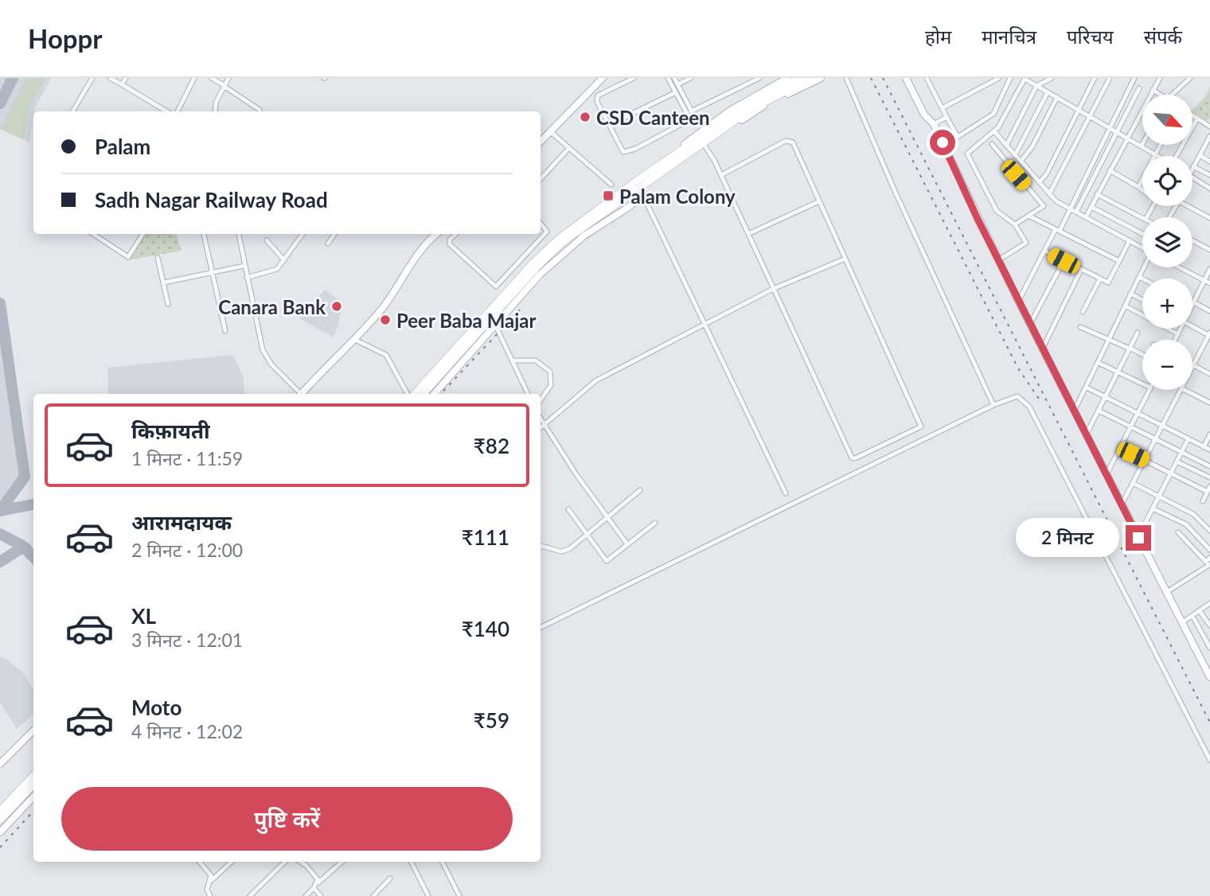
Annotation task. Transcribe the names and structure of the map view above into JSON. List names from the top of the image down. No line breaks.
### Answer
{"places":{"other":["CSD Canteen","Canara Bank","Peer Baba Majar"],"transit":["Palam Colony"]},"north":"bottom right","page":{"header":"Hoppr","nav":["होम","मानचित्र","परिचय","संपर्क"],"map_buttons":["+","−"],"banner":["Palam","Sadh Nagar Railway Road"],"list":[{"name":"किफ़ायती","note":"1 मिनट · 11:59","value":"₹82"},{"name":"आरामदायक","note":"2 मिनट · 12:00","value":"₹111"},{"name":"XL","note":"3 मिनट · 12:01","value":"₹140"},{"name":"Moto","note":"4 मिनट · 12:02","value":"₹59"}],"bubble":"2 मिनट","buttons":"पुष्टि करें"}}
